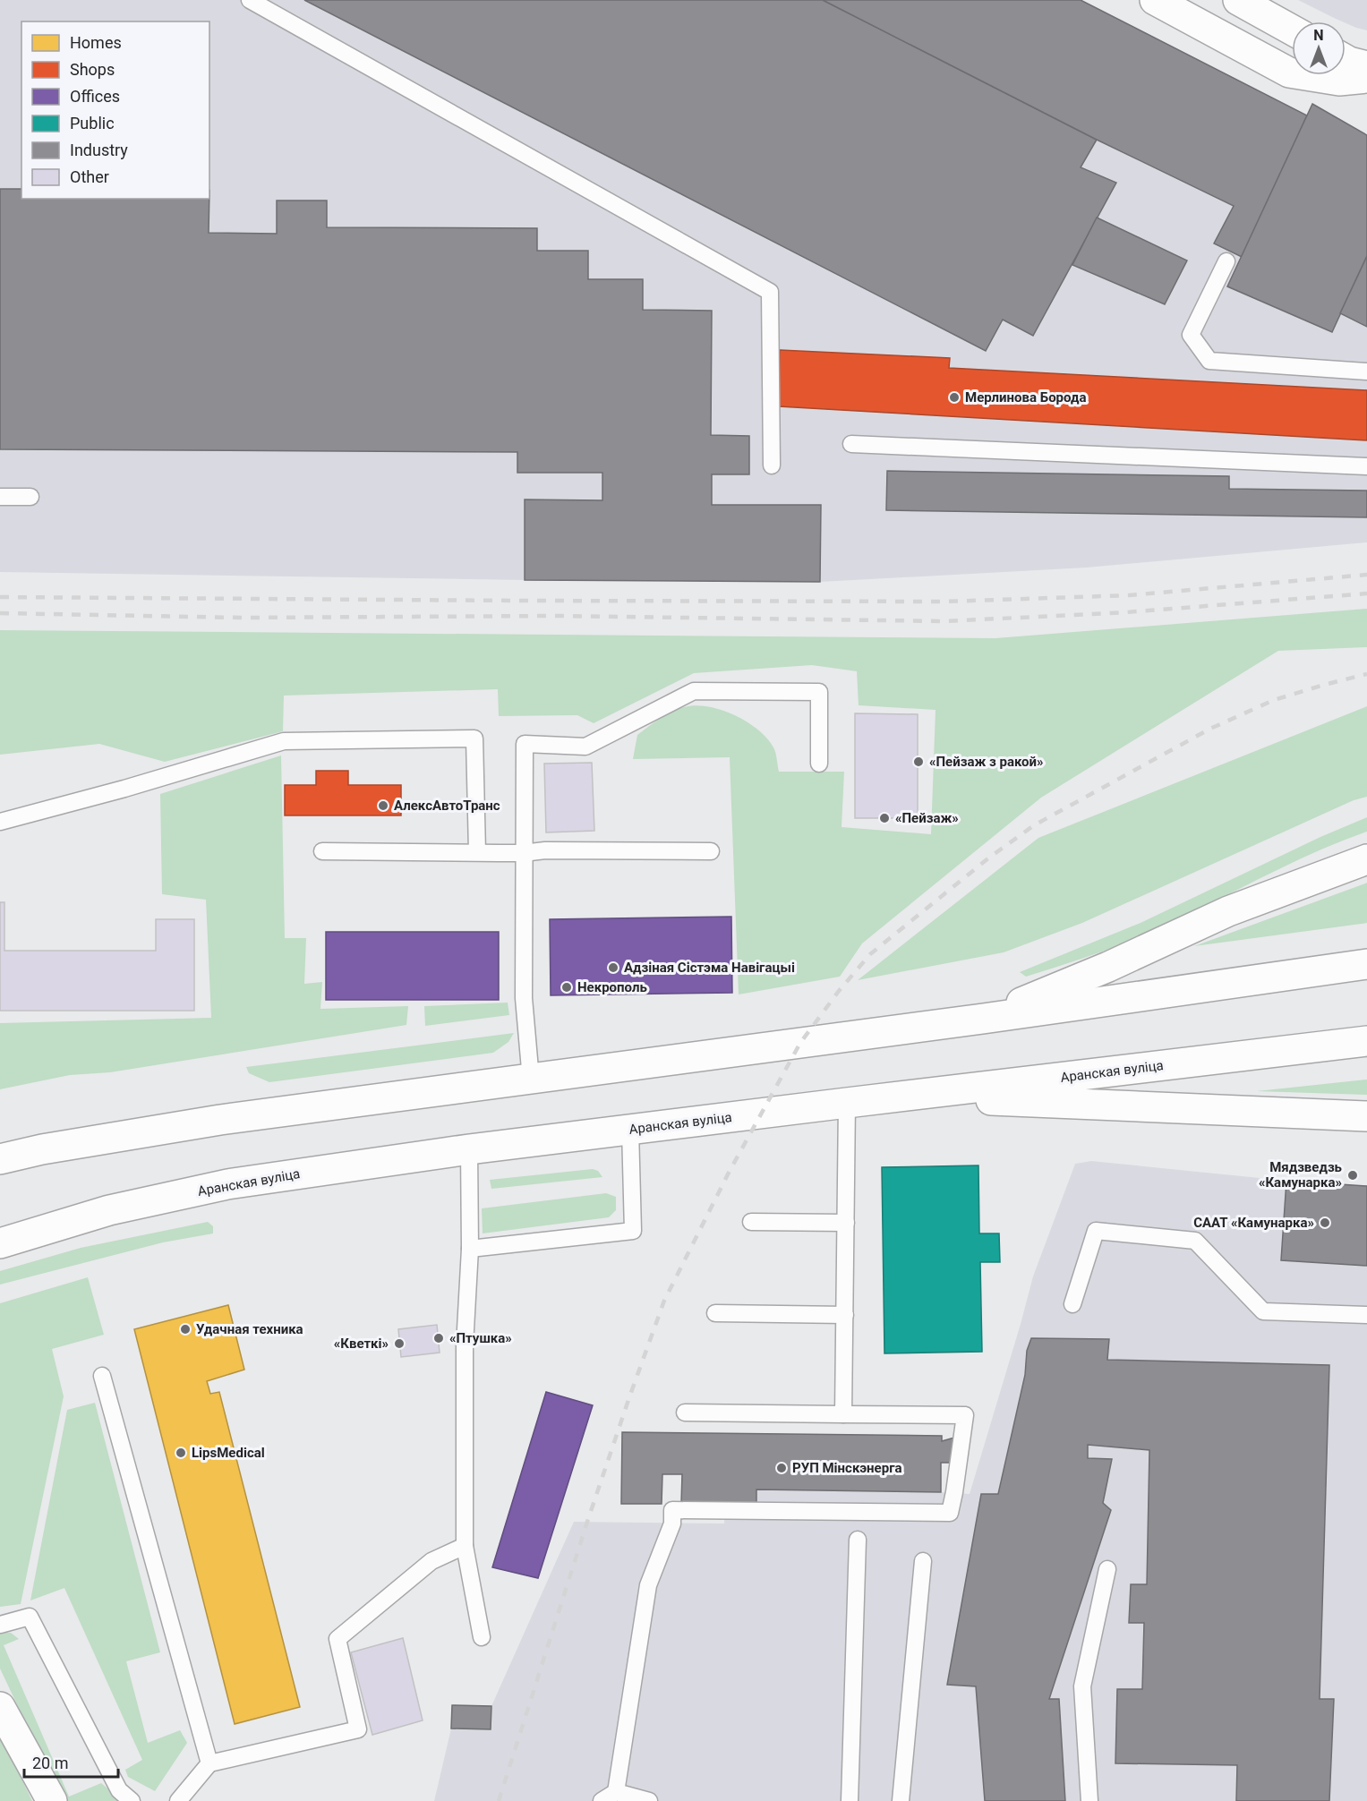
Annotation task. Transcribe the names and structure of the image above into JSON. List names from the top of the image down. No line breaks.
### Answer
{"streets":{"main road":["Аранская вуліца"]},"places":["Мерлинова Борода","«Пейзаж з ракой»","АлексАвтоТранс","«Пейзаж»","Адзіная Сістэма Навігацыі","Некрополь","Мядзведзь «Камунарка»","СААТ «Камунарка»","Удачная техника","«Птушка»","«Кветкі»","LipsMedical","РУП Мінскэнерга"],"legend":["Homes","Shops","Offices","Public","Industry","Other"],"scale_bar":"20 m","north":"top"}
